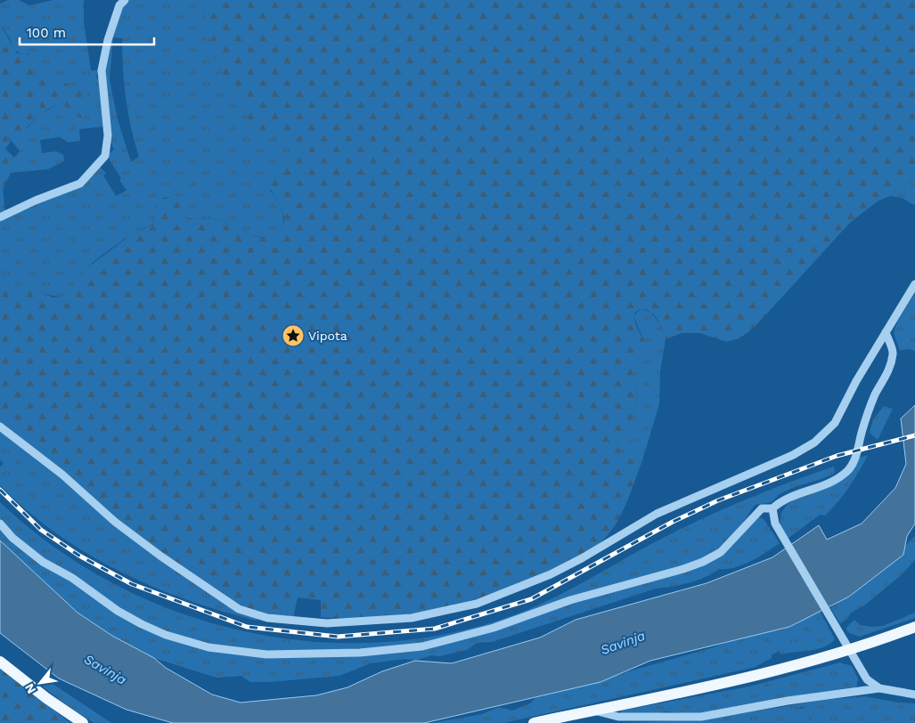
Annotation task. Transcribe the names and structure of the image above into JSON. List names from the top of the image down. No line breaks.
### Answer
{"water":["Savinja"],"places":{"place":["Vipota"]},"scale_bar":"100 m","north":"bottom left"}
